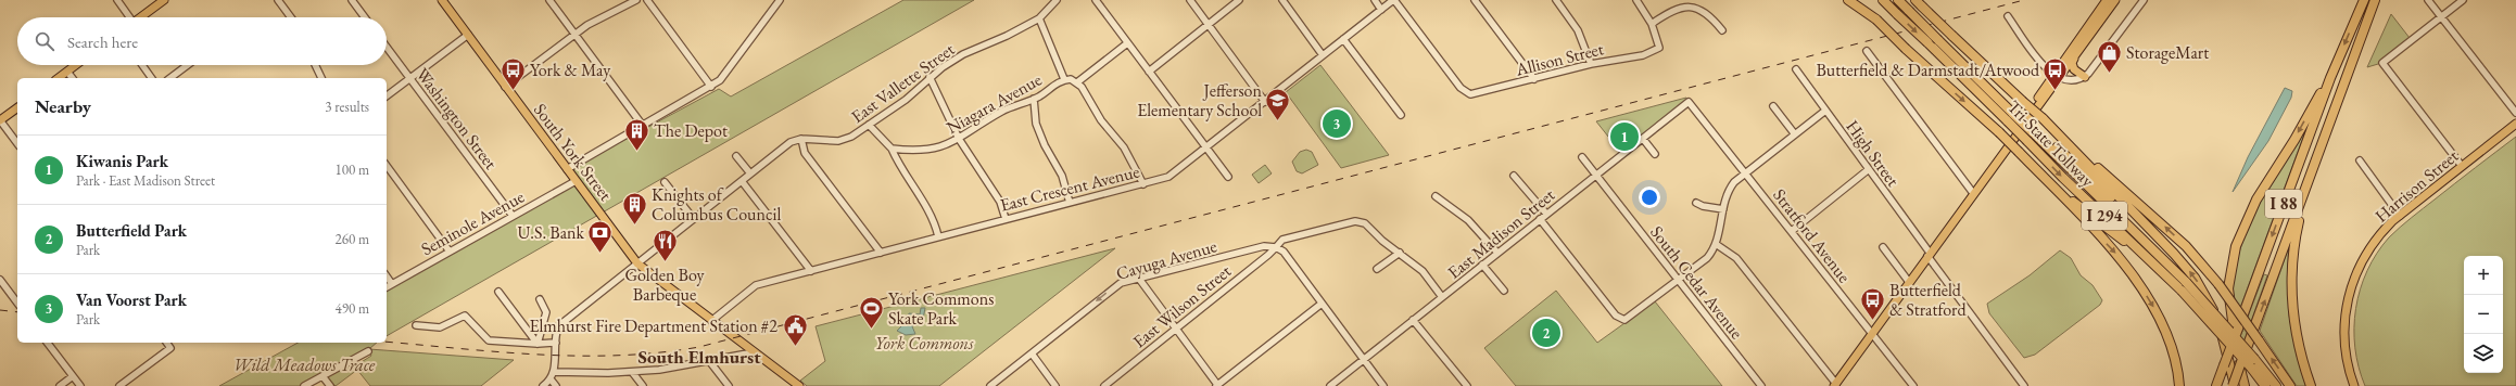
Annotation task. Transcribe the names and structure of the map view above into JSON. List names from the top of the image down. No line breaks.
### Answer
{"streets":{"highway":["Tri-State Tollway","I 88","I 294"],"main road":["South York Street","Harrison Street"],"street":["Allison Street","East Vallette Street","Niagara Avenue","Washington Street","High Street","East Crescent Avenue","Seminole Avenue","East Madison Street","Stratford Avenue","Cayuga Avenue","South Cedar Avenue","East Wilson Street"]},"crossings":[["Allison Street","East Crescent Avenue"],["East Vallette Street","South York Street"],["Washington Street","Seminole Avenue"],["South York Street","East Crescent Avenue"],["South York Street","Seminole Avenue"],["East Madison Street","Stratford Avenue"],["East Madison Street","Cayuga Avenue"],["East Madison Street","South Cedar Avenue"],["Cayuga Avenue","East Wilson Street"]],"districts":["South Elmhurst"],"parks":["York Commons","Wild Meadows Trace"],"places":{"shop":["StorageMart"],"bus stop":["York & May","Butterfield & Darmstadt/Atwood","Butterfield & Stratford"],"school or university":["Jefferson Elementary School"],"building":["The Depot","Knights of Columbus Council"],"bank":["U.S. Bank"],"restaurant":["Golden Boy Barbeque"],"sports":["York Commons Skate Park"],"public building":["Elmhurst Fire Department Station #2"]},"page":{"search":"Search here","heading":["Nearby","3 results"],"pins":["3","1","2"],"list":[{"mark":"1","name":"Kiwanis Park","note":"Park · East Madison Street","value":"100 m"},{"mark":"2","name":"Butterfield Park","note":"Park","value":"260 m"},{"mark":"3","name":"Van Voorst Park","note":"Park","value":"490 m"}],"map_buttons":["+","−"]}}
